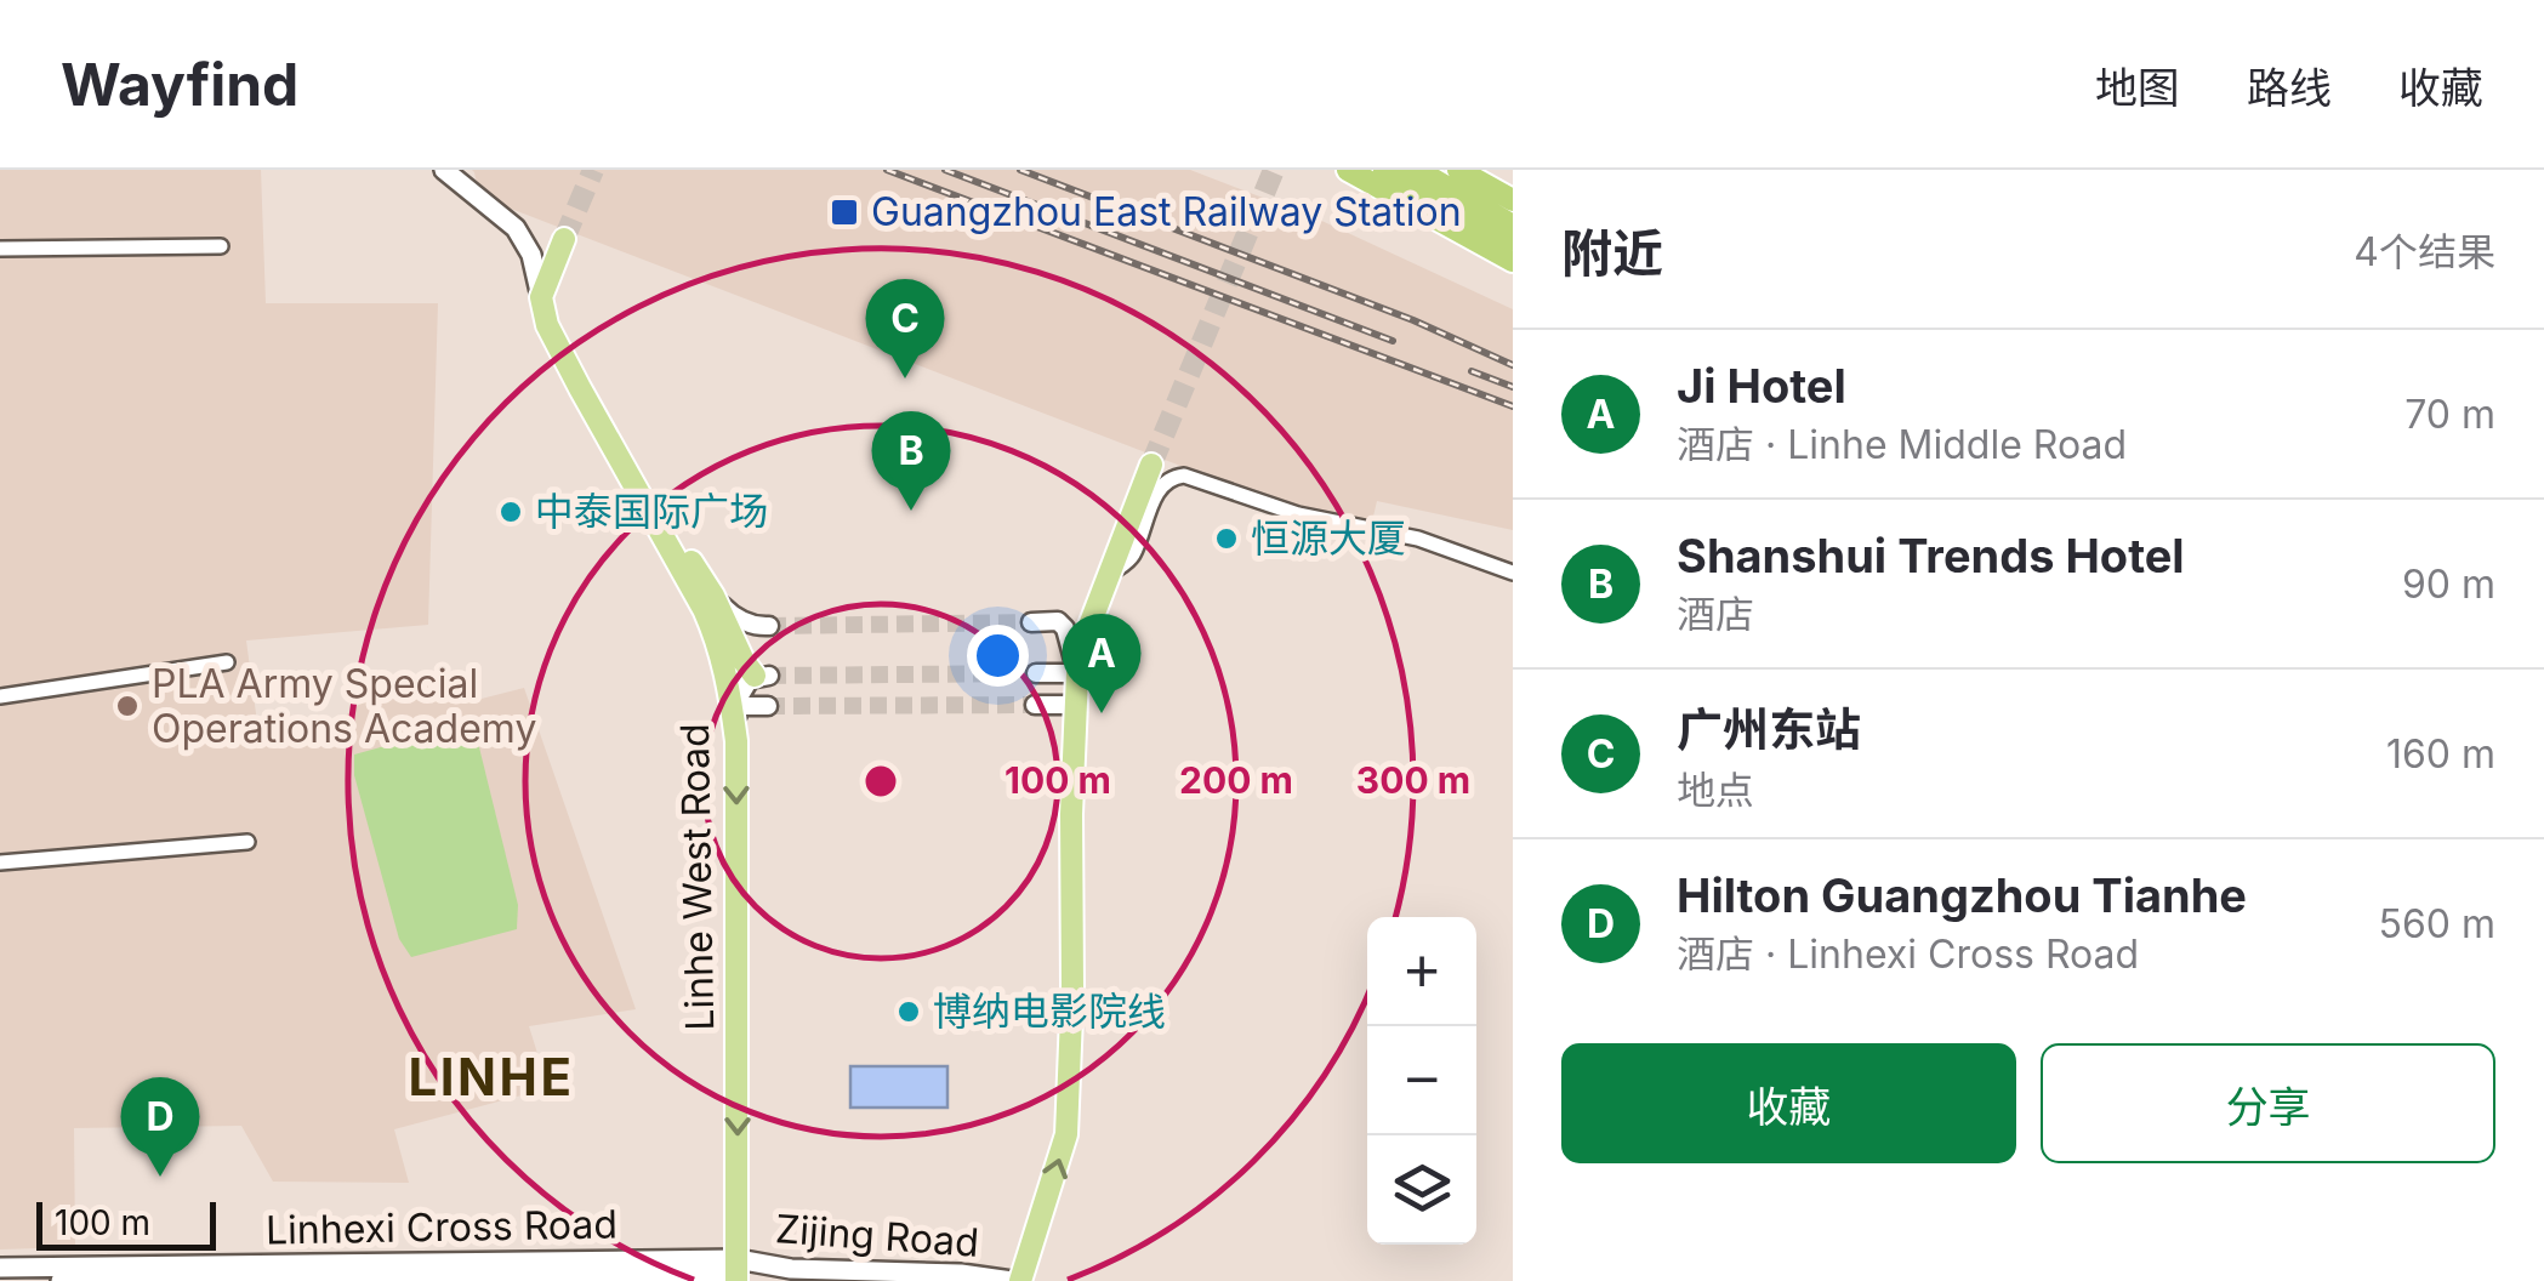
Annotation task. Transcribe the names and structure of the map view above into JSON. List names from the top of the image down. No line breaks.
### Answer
{"streets":{"main road":["Linhe West Road","Linhexi Cross Road","Zijing Road"]},"crossings":[["Linhe West Road","Linhexi Cross Road"],["Linhe West Road","Zijing Road"],["Linhexi Cross Road","Zijing Road"]],"districts":["LINHE"],"places":{"transit":["Guangzhou East Railway Station"],"other":["中泰国际广场","恒源大厦","PLA Army Special Operations Academy","博纳电影院线"]},"scale_bar":"100 m","page":{"header":"Wayfind","nav":["地图","路线","收藏"],"heading":["附近","4个结果"],"pins":["C","B","A","D"],"list":[{"mark":"A","name":"Ji Hotel","note":"酒店 · Linhe Middle Road","value":"70 m"},{"mark":"B","name":"Shanshui Trends Hotel","note":"酒店","value":"90 m"},{"mark":"C","name":"广州东站","note":"地点","value":"160 m"},{"mark":"D","name":"Hilton Guangzhou Tianhe","note":"酒店 · Linhexi Cross Road","value":"560 m"}],"map_buttons":["+","−"],"buttons":["收藏","分享"],"scale":"100 m"},"rings":["100 m","200 m","300 m"]}
